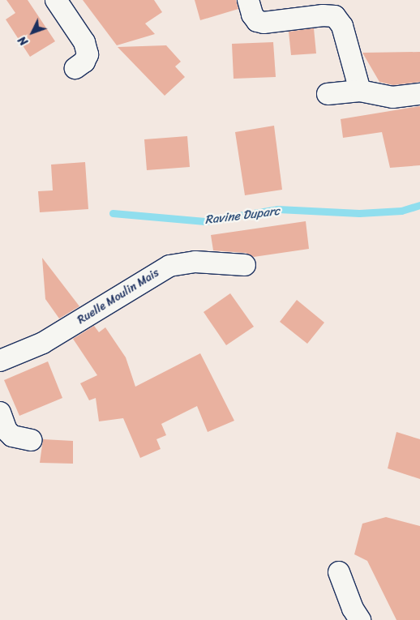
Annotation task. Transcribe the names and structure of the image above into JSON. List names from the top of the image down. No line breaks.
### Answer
{"streets":{"street":["Ruelle Moulin Mais"]},"water":["Ravine Duparc"],"north":"bottom left"}
